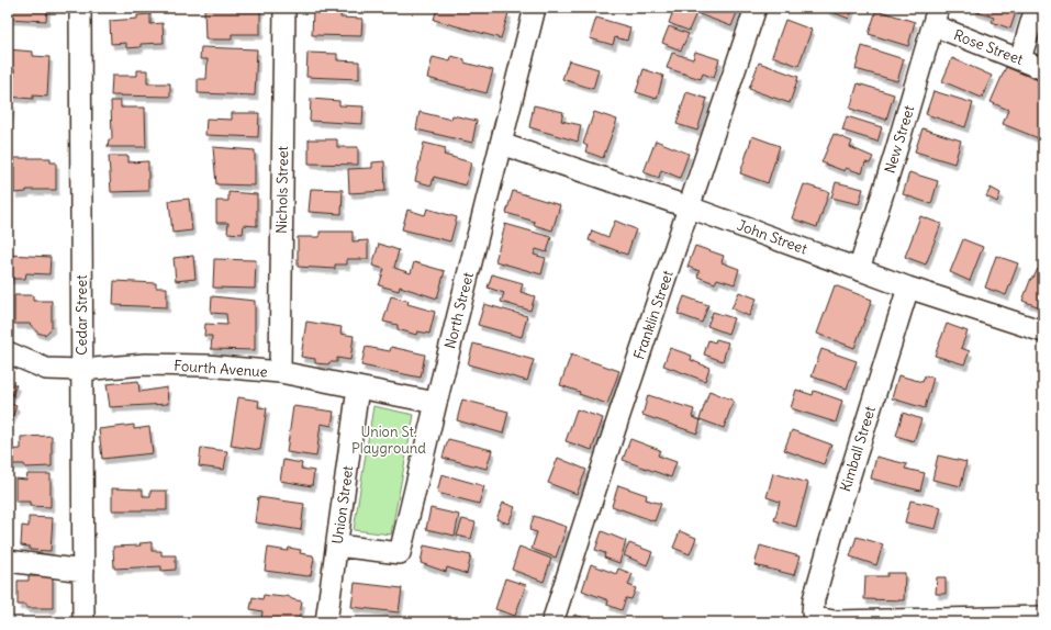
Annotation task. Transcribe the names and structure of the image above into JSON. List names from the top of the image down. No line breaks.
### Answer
{"streets":{"street":["Rose Street","New Street","Nichols Street","John Street","North Street","Cedar Street","Franklin Street","Fourth Avenue","Kimball Street","Union Street"]},"crossings":[["Rose Street","New Street"],["New Street","John Street"],["Nichols Street","Fourth Avenue"],["John Street","North Street"],["John Street","Franklin Street"],["John Street","Kimball Street"],["North Street","Fourth Avenue"],["North Street","Union Street"],["Cedar Street","Fourth Avenue"],["Fourth Avenue","Union Street"]],"parks":["Union St. Playground"]}
